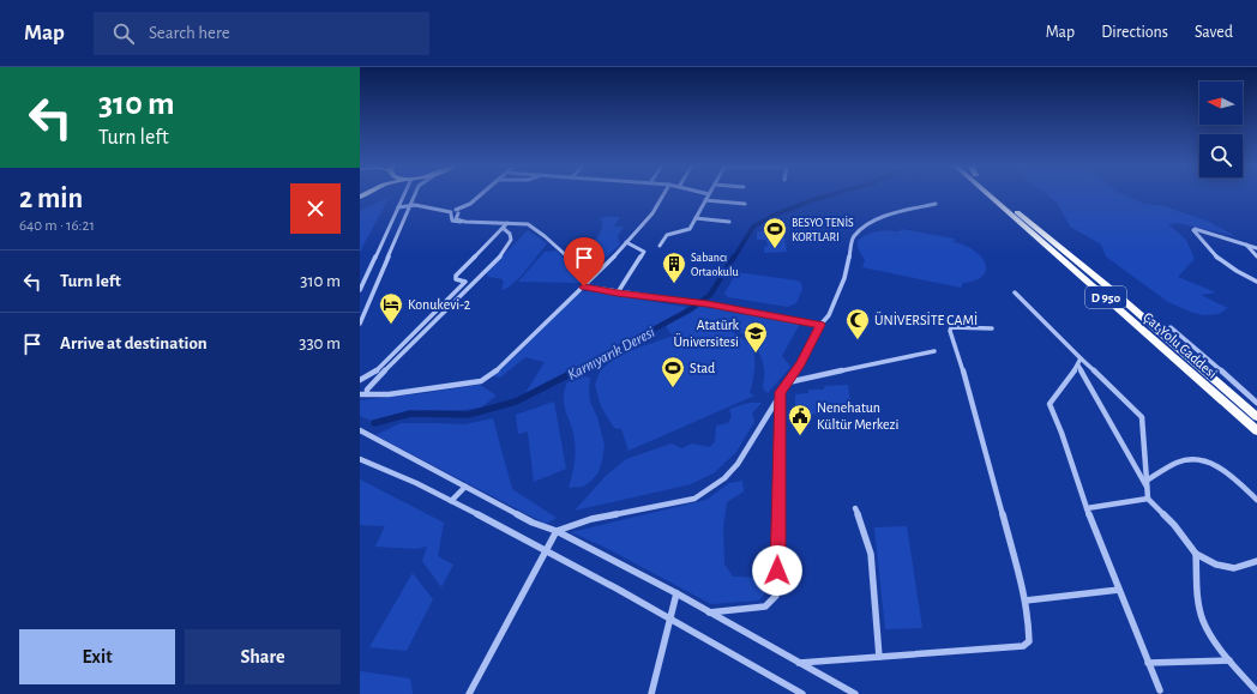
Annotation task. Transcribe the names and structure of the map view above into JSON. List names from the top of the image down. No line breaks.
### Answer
{"streets":{"highway":["D 950","Çat Yolu Caddesi"]},"water":["Karnıyarık Deresi"],"places":{"sports":["BESYO TENİS KORTLARI","Stad"],"building":["Sabancı Ortaokulu"],"hotel":["Konukevi-2"],"mosque":["ÜNİVERSİTE CAMİ"],"school or university":["Atatürk Üniversitesi"],"public building":["Nenehatun Kültür Merkezi"]},"north":"left","page":{"header":"Map","search":"Search here","nav":["Map","Directions","Saved"],"turn":["310 m","Turn left"],"heading":["2 min","640 m · 16:21"],"list":[{"name":"Turn left","value":"310 m"},{"name":"Arrive at destination","value":"330 m"}],"buttons":["Exit","Share"]}}
